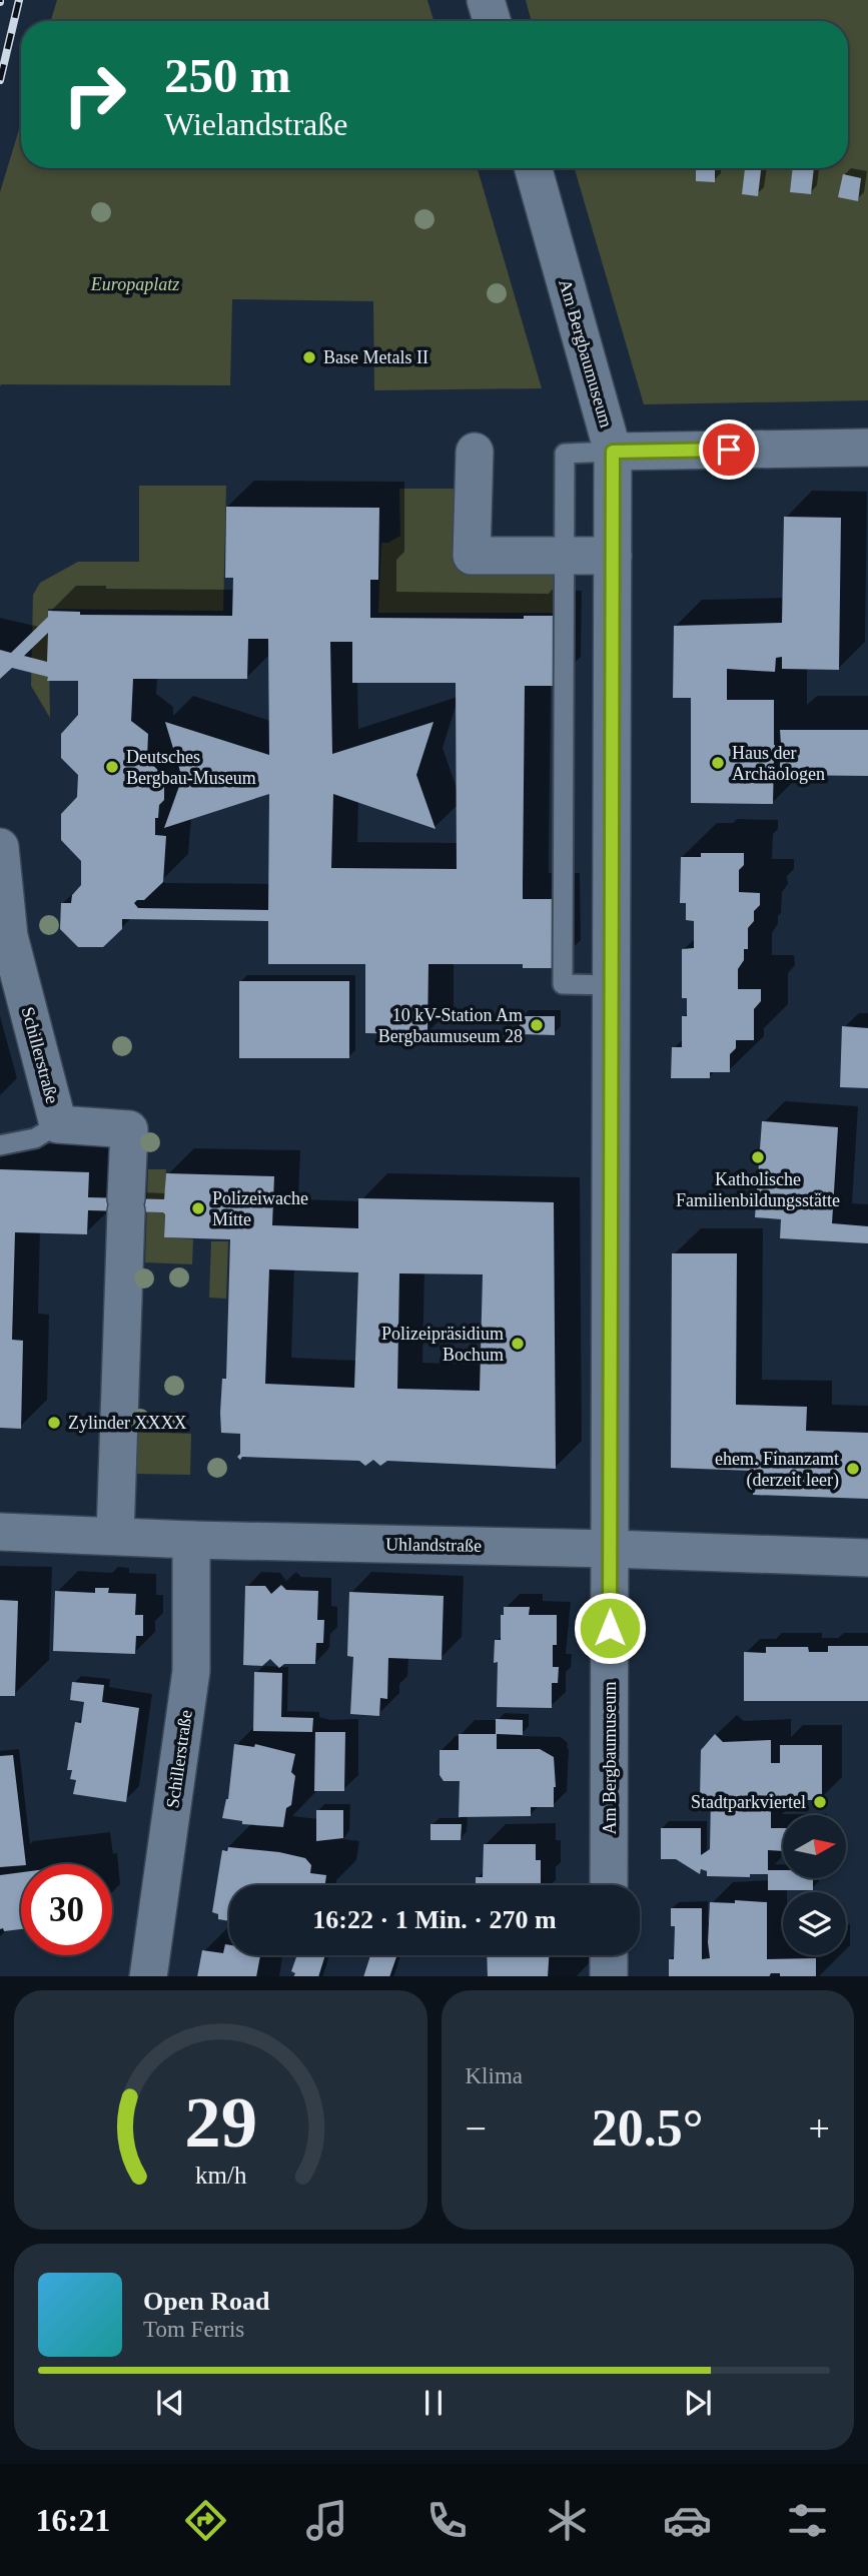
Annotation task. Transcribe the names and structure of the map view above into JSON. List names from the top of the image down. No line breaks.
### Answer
{"streets":{"street":["Am Bergbaumuseum","Schillerstraße","Uhlandstraße"]},"crossings":[["Am Bergbaumuseum","Uhlandstraße"],["Schillerstraße","Uhlandstraße"]],"parks":["Europaplatz"],"places":["Base Metals II","Haus der Archäologen","Deutsches Bergbau-Museum","10 kV-Station Am Bergbaumuseum 28","Katholische Familienbildungsstätte","Polizeiwache Mitte","Polizeipräsidium Bochum","Zylinder XXXX","ehem. Finanzamt (derzeit leer)","Stadtparkviertel"],"north":"right","page":{"turn":["250 m","Wielandstraße"],"limit":"30","trip":"16:22 · 1 Min. · 270 m","tile":"Klima","heat":["−","20.5°","+"],"song":["Open Road","Tom Ferris"],"tabs":"16:21","gauge":["29","km/h"]}}
